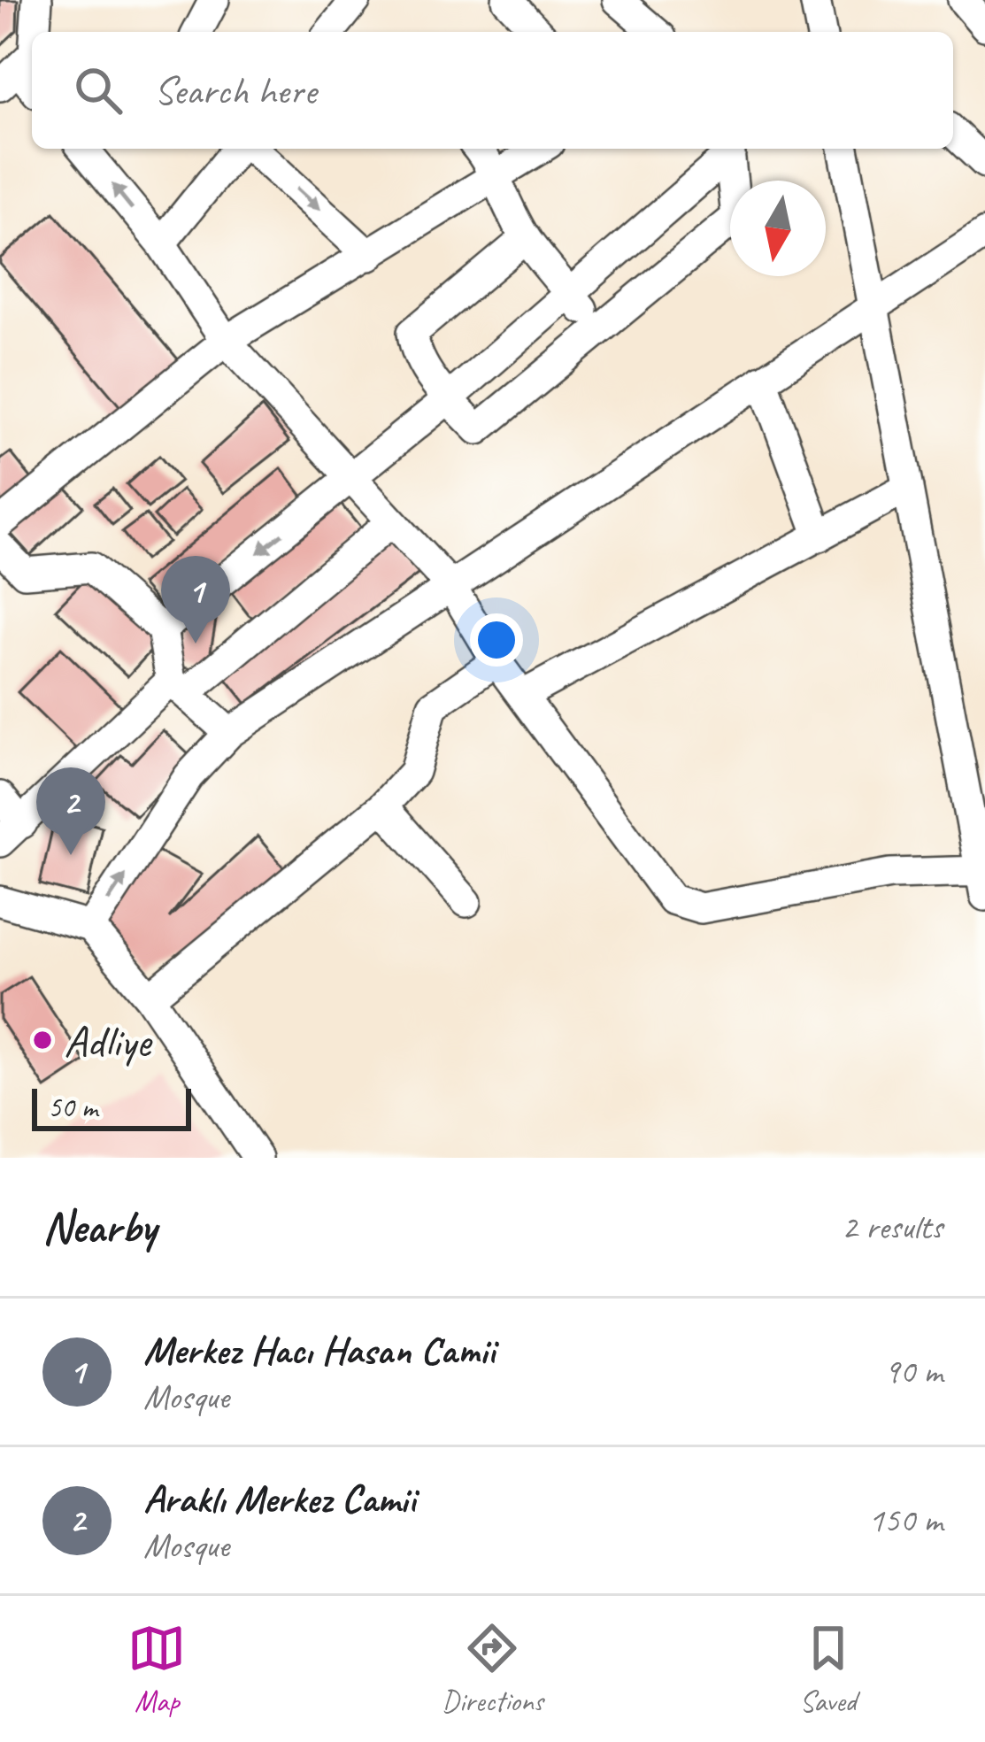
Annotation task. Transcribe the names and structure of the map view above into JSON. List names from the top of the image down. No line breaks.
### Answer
{"places":["Adliye"],"scale_bar":"50 m","north":"bottom","page":{"search":"Search here","pins":["1","2"],"scale":"50 m","heading":["Nearby","2 results"],"list":[{"mark":"1","name":"Merkez Hacı Hasan Camii","note":"Mosque","value":"90 m"},{"mark":"2","name":"Araklı Merkez Camii","note":"Mosque","value":"150 m"}],"nav":["Map","Directions","Saved"]}}
